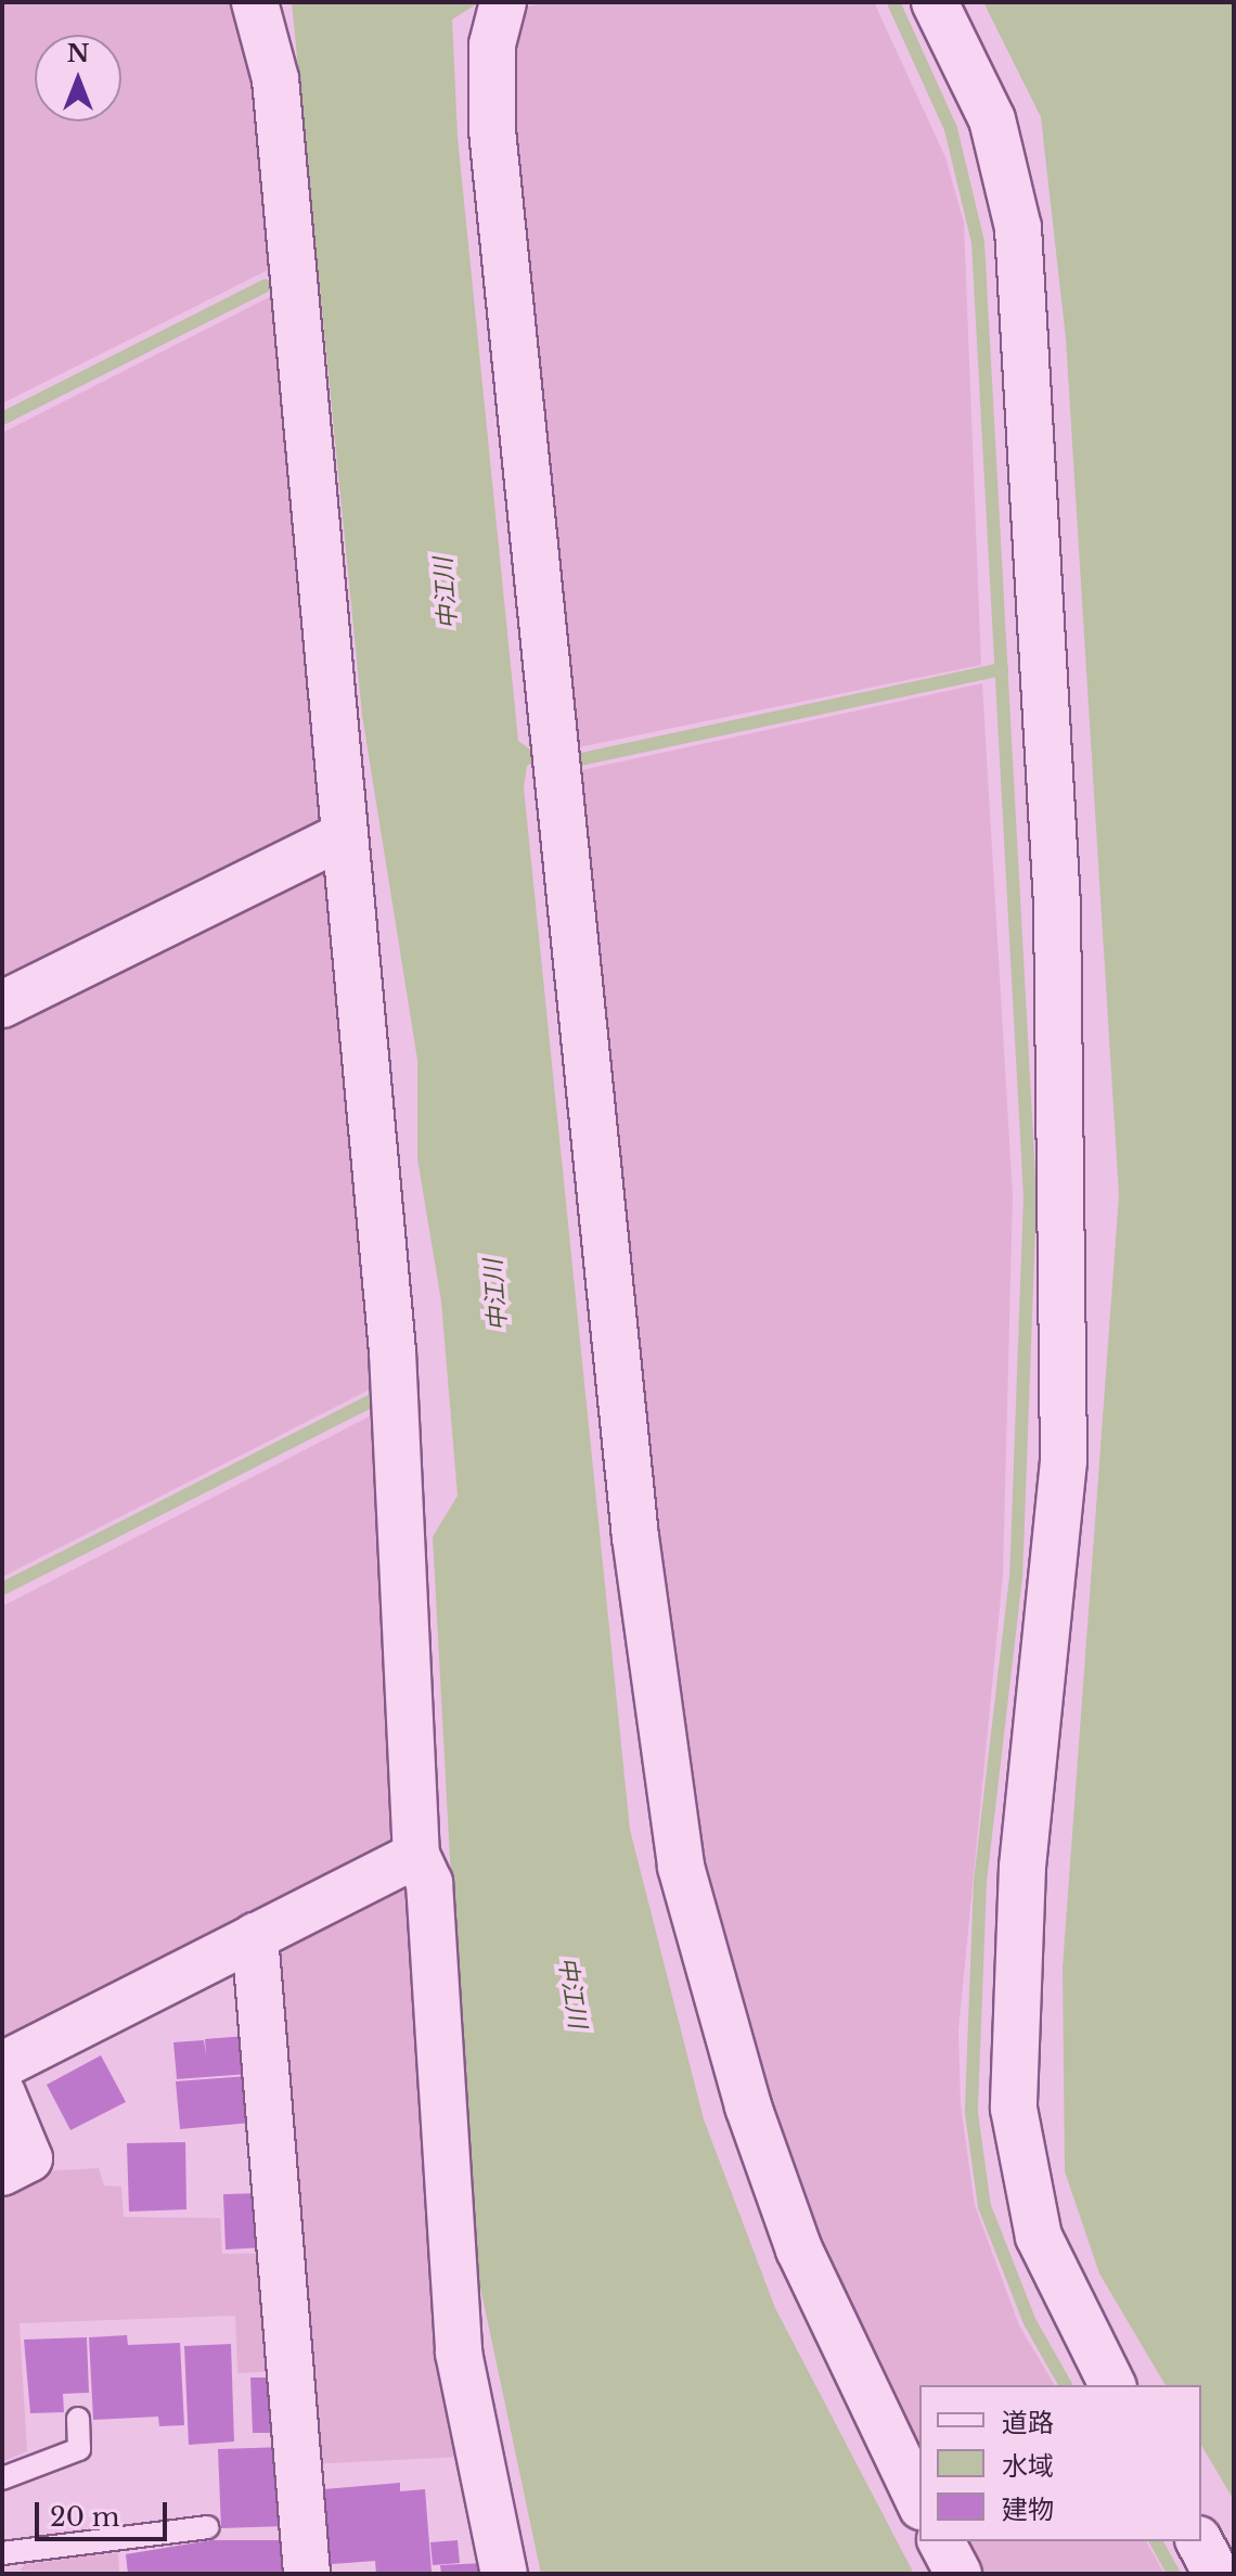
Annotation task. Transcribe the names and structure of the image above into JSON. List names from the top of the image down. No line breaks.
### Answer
{"water":["中江川"],"legend":["道路","水域","建物"],"scale_bar":"20 m","north":"top"}
